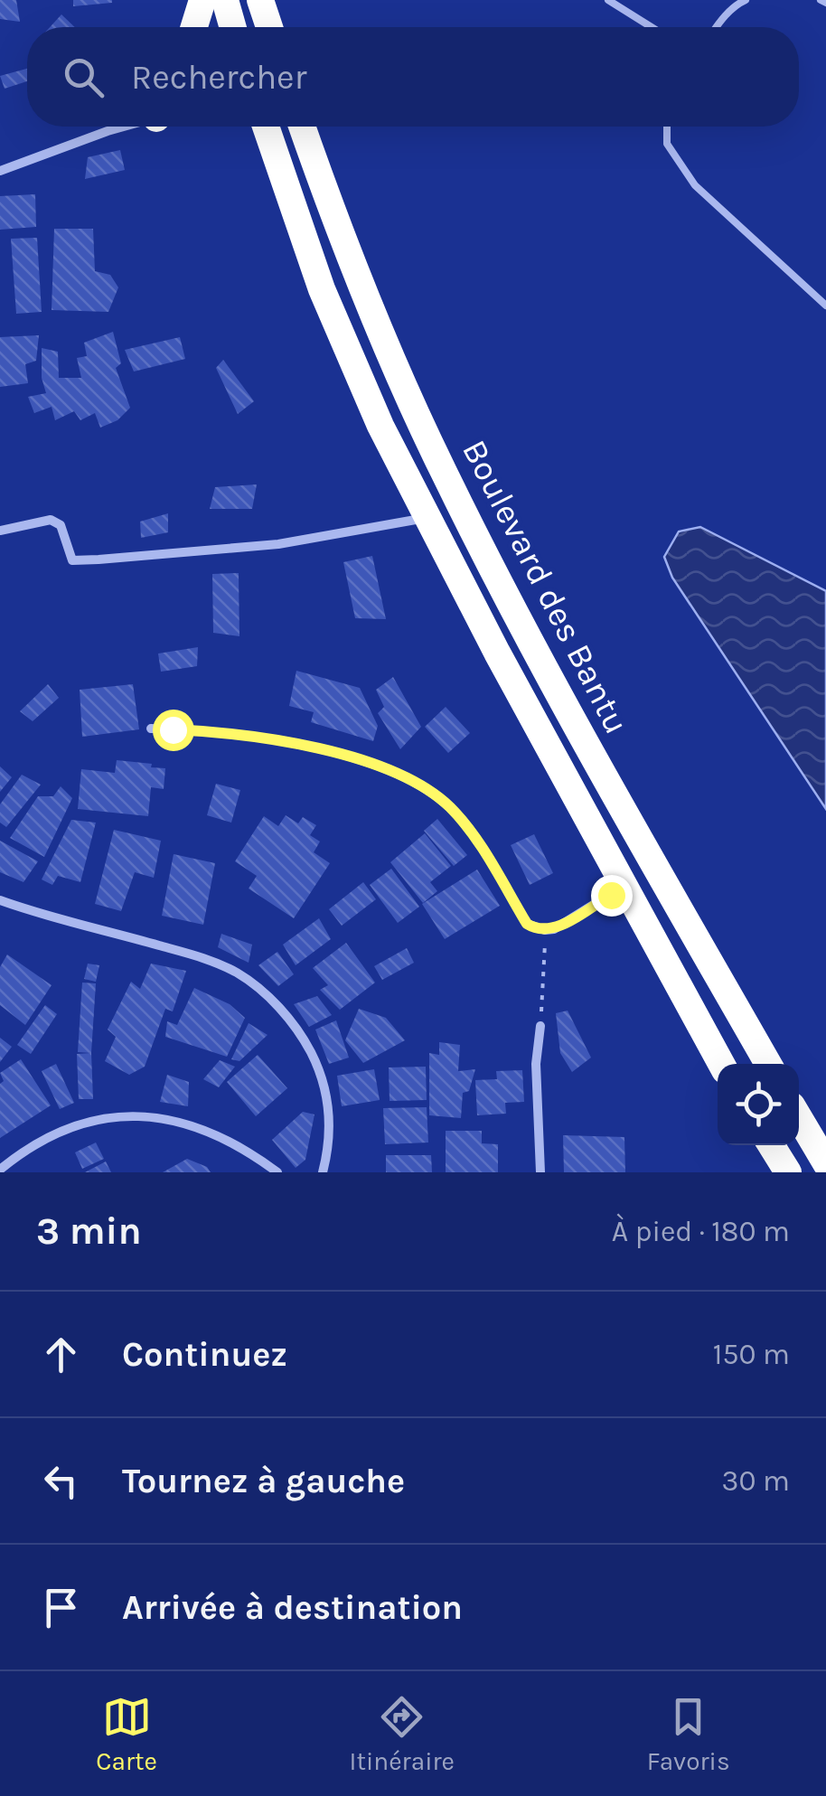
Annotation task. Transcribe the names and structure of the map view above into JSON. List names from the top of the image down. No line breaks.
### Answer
{"streets":{"highway":["Boulevard des Bantu"]},"page":{"search":"Rechercher","heading":["3 min","À pied · 180 m"],"list":[["Continuez","150 m"],["Tournez à gauche","30 m"],"Arrivée à destination"],"nav":["Carte","Itinéraire","Favoris"]}}
